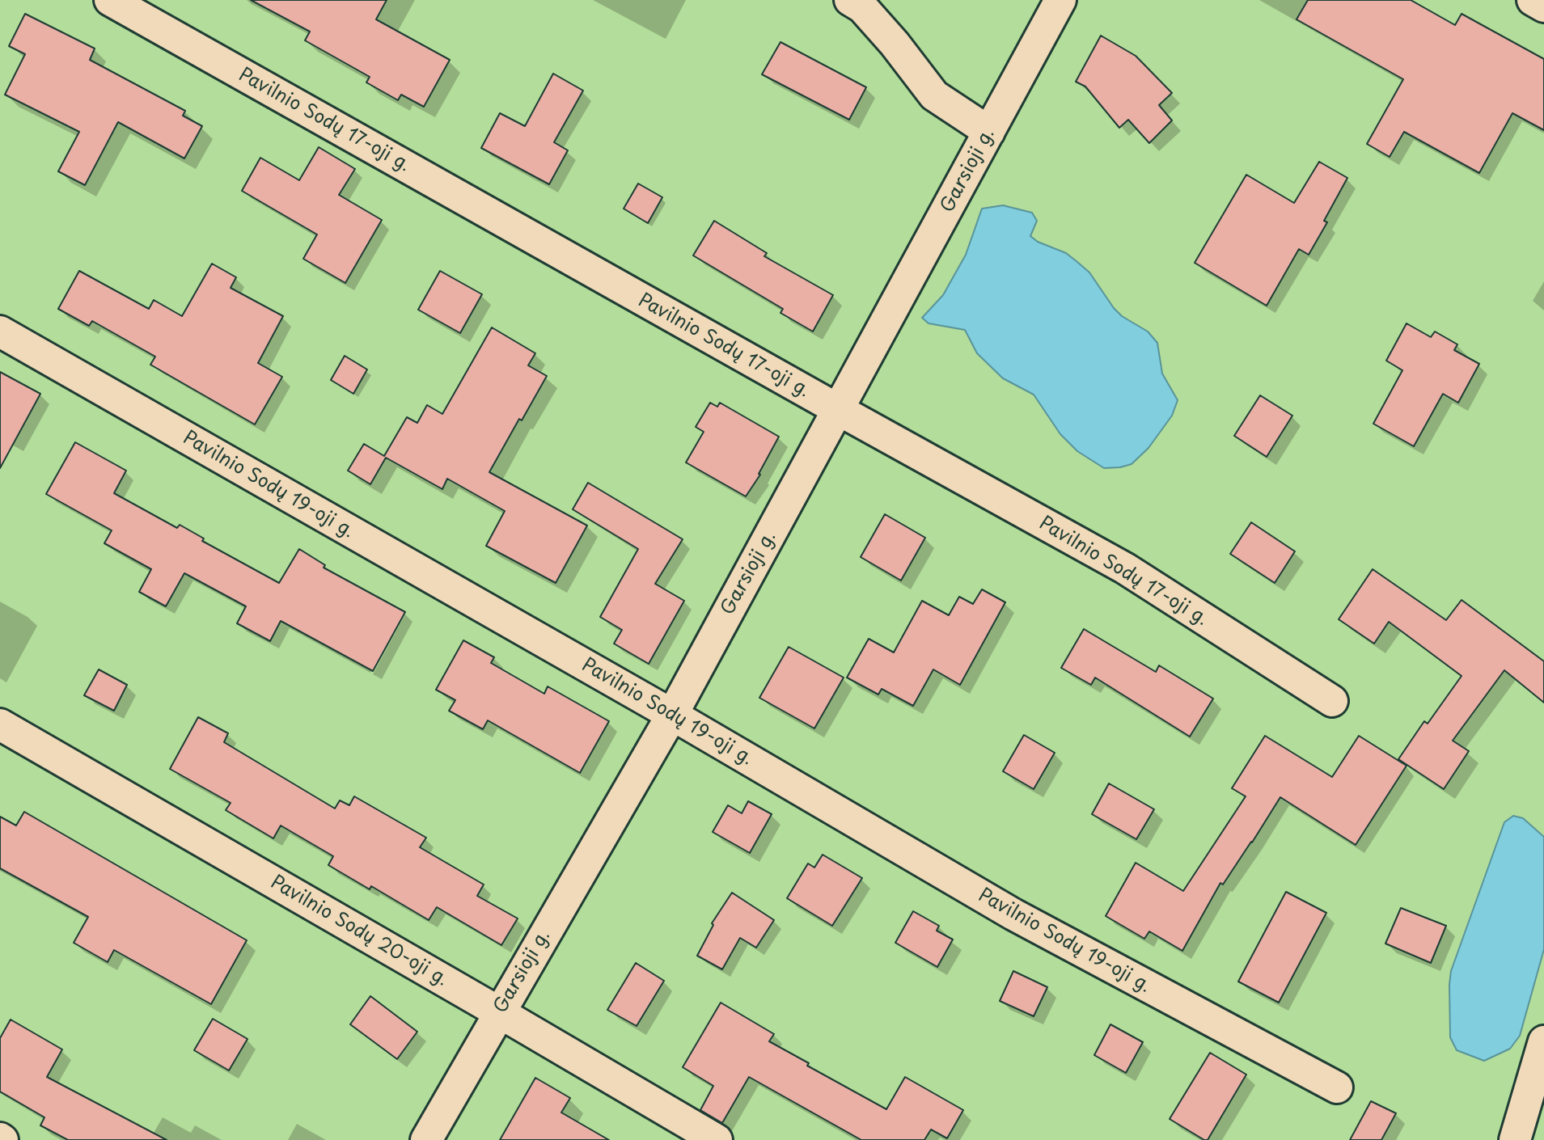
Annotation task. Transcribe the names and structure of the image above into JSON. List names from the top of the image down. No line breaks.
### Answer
{"streets":{"street":["Pavilnio Sodų 17-oji g.","Garsioji g.","Pavilnio Sodų 19-oji g.","Pavilnio Sodų 20-oji g."]},"crossings":[["Pavilnio Sodų 17-oji g.","Garsioji g."],["Garsioji g.","Pavilnio Sodų 19-oji g."],["Garsioji g.","Pavilnio Sodų 20-oji g."]]}
